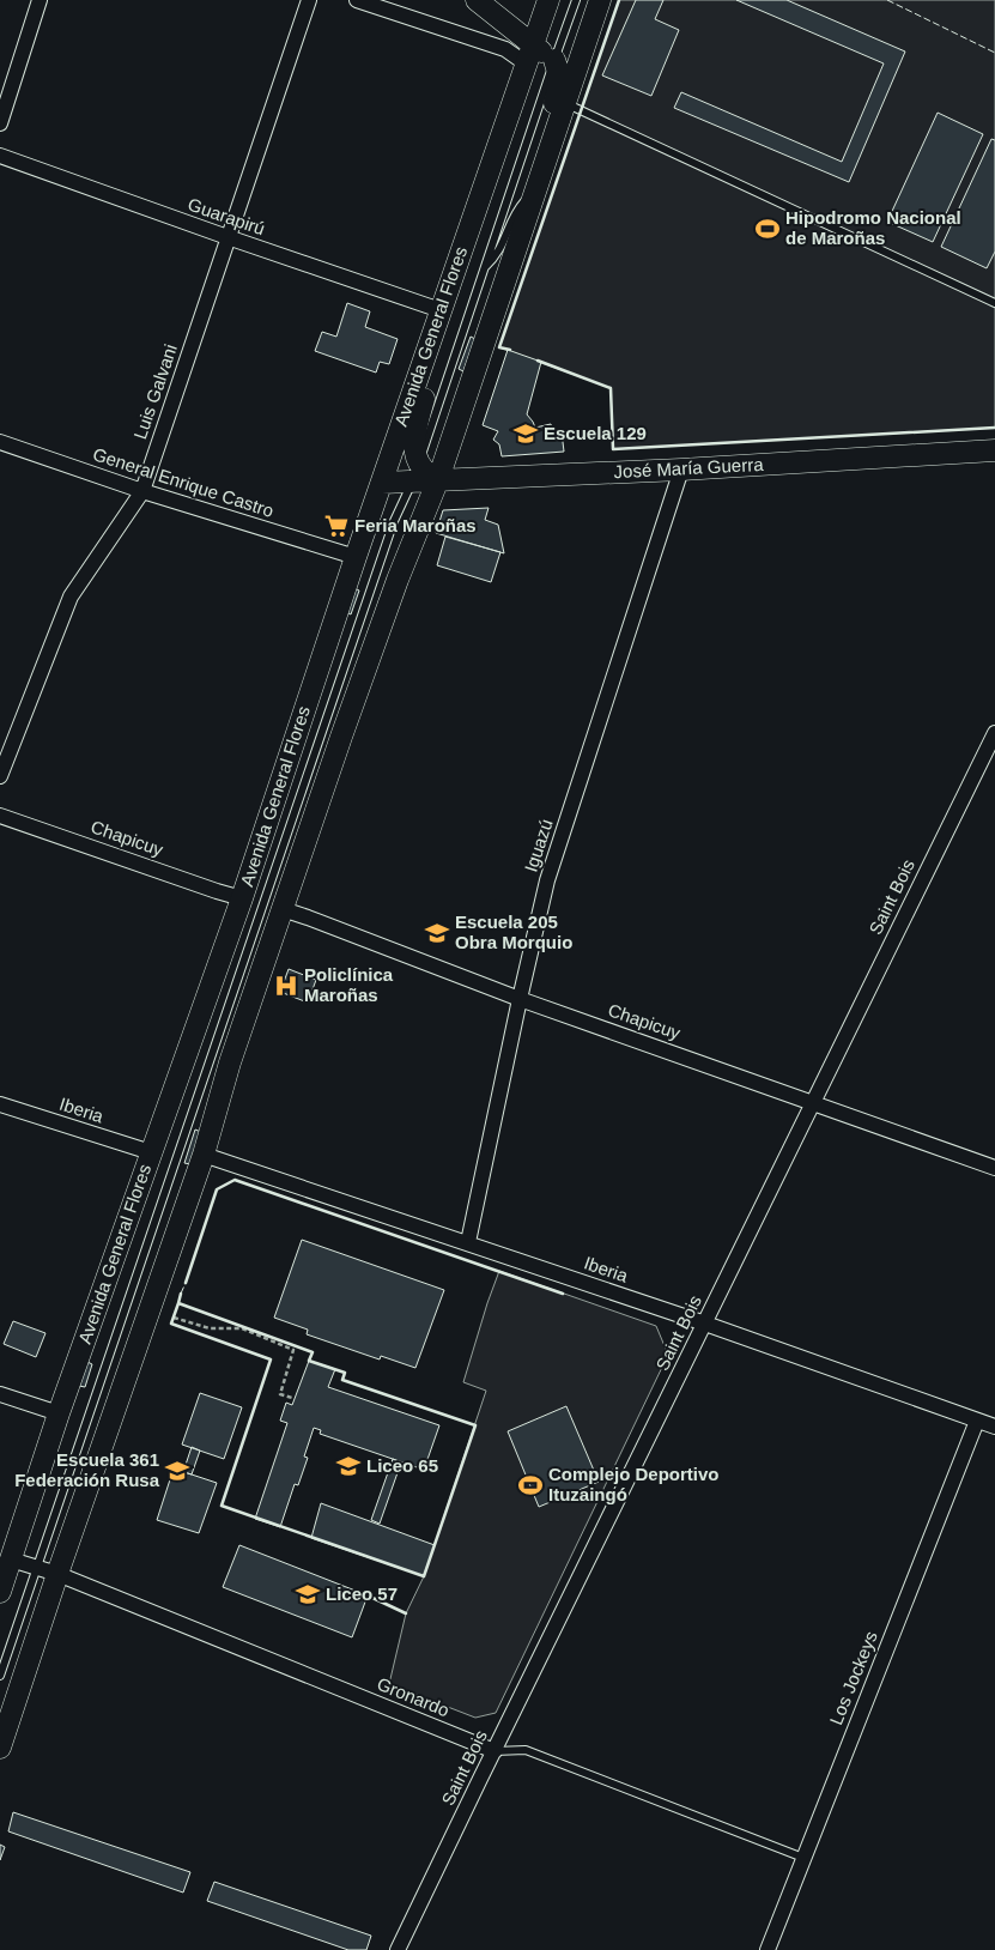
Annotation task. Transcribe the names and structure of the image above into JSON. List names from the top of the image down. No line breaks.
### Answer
{"streets":{"main road":["Avenida General Flores","José María Guerra"],"street":["Guarapirú","Luis Galvani","General Enrique Castro","Chapicuy","Iguazú","Saint Bois","Iberia","Los Jockeys","Gronardo"]},"crossings":[["Guarapirú","Avenida General Flores"],["Guarapirú","Luis Galvani"],["Avenida General Flores","José María Guerra"],["Avenida General Flores","General Enrique Castro"],["Avenida General Flores","Chapicuy"],["Avenida General Flores","Iberia"],["Avenida General Flores","Gronardo"],["Luis Galvani","General Enrique Castro"],["José María Guerra","Iguazú"],["Chapicuy","Iguazú"],["Chapicuy","Saint Bois"],["Iguazú","Iberia"],["Saint Bois","Iberia"],["Saint Bois","Gronardo"],["Iberia","Los Jockeys"],["Los Jockeys","Gronardo"]],"places":{"sports":["Hipodromo Nacional de Maroñas","Complejo Deportivo Ituzaingó"],"school or university":["Escuela 129","Escuela 205 Obra Morquio","Liceo 65","Escuela 361 Federación Rusa","Liceo 57"],"supermarket":["Feria Maroñas"],"hospital":["Policlínica Maroñas"]}}
